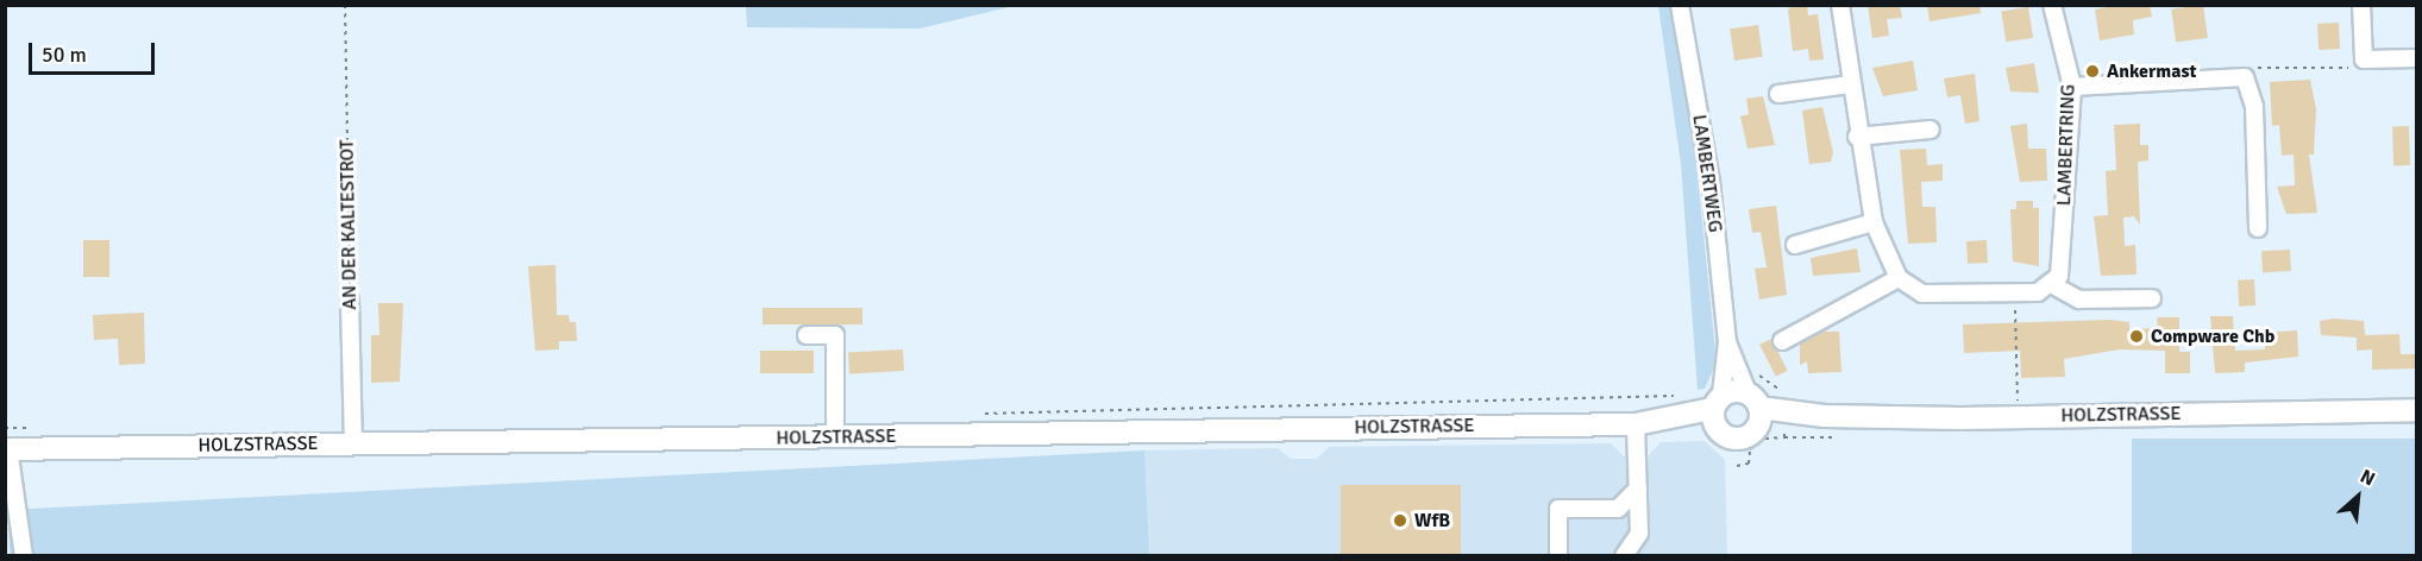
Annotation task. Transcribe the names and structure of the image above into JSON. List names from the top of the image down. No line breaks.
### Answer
{"streets":{"main road":["HOLZSTRASSE"],"street":["LAMBERTRING","LAMBERTWEG","AN DER KALTESTROT"]},"crossings":[["LAMBERTWEG","HOLZSTRASSE"],["AN DER KALTESTROT","HOLZSTRASSE"]],"places":["Ankermast","Compware Chb","WfB"],"scale_bar":"50 m","north":"top right"}
